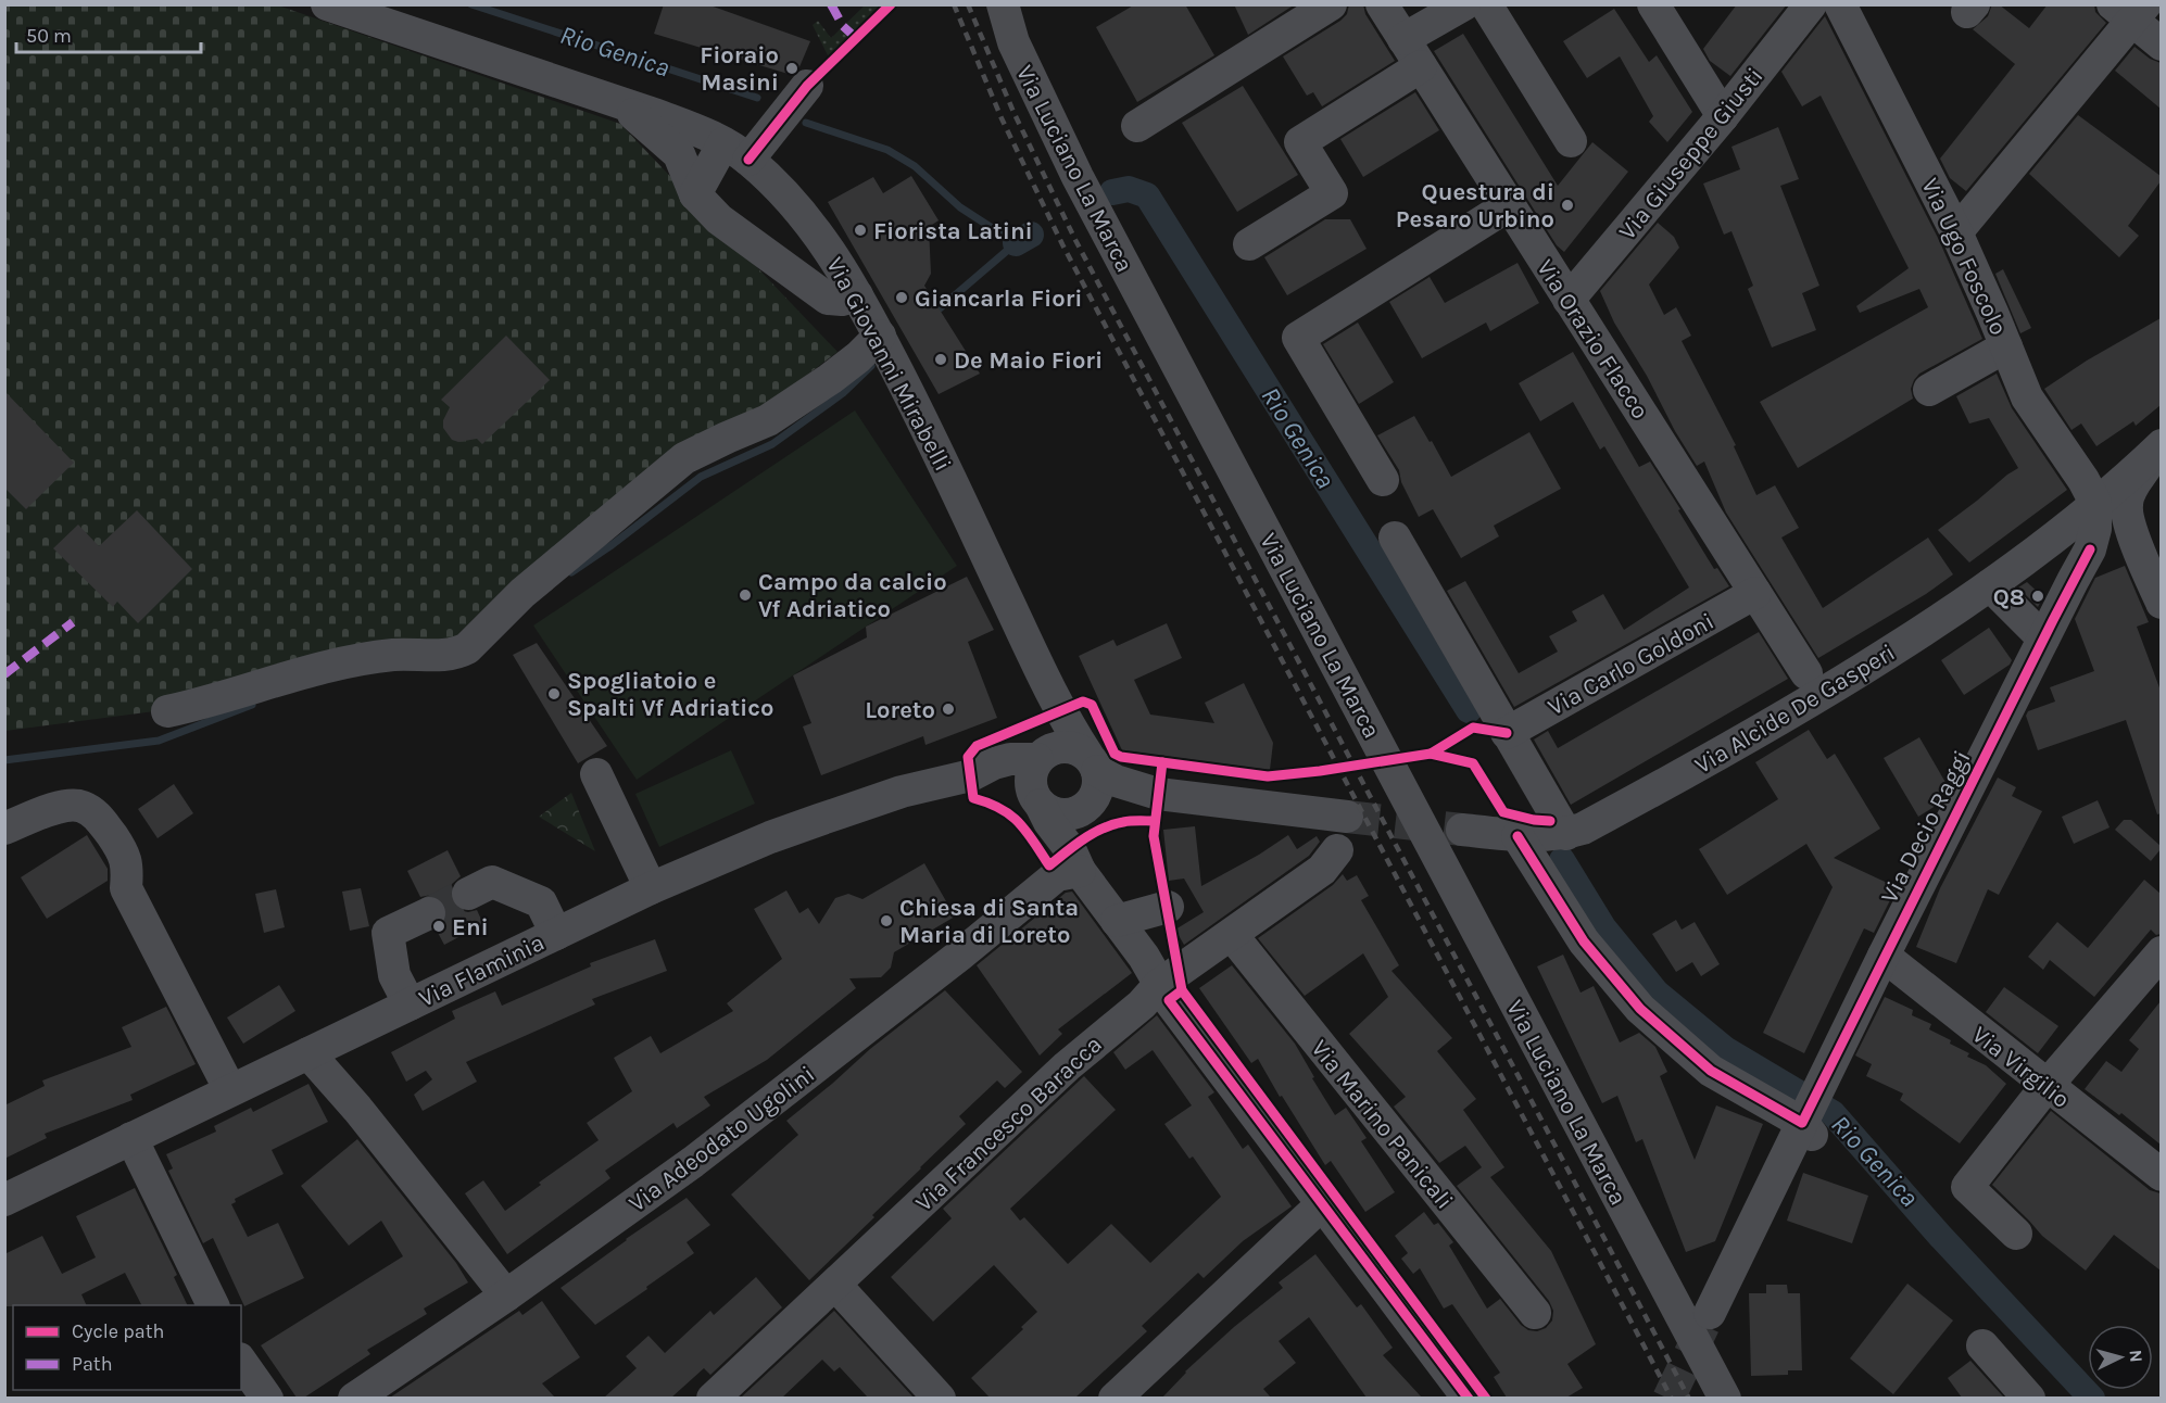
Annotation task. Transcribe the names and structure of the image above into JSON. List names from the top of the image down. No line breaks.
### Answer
{"streets":{"street":["Via Giuseppe Giusti","Via Luciano La Marca","Via Ugo Foscolo","Via Orazio Flacco","Via Giovanni Mirabelli","Via Carlo Goldoni","Via Alcide De Gasperi","Via Decio Raggi","Via Flaminia","Via Virgilio","Via Francesco Baracca","Via Marino Panicali","Via Adeodato Ugolini"]},"crossings":[["Via Giuseppe Giusti","Via Orazio Flacco"],["Via Ugo Foscolo","Via Alcide De Gasperi"],["Via Orazio Flacco","Via Carlo Goldoni"],["Via Giovanni Mirabelli","Via Flaminia"],["Via Decio Raggi","Via Virgilio"],["Via Francesco Baracca","Via Marino Panicali"]],"water":["Rio Genica"],"places":["Fioraio Masini","Questura di Pesaro Urbino","Fiorista Latini","Giancarla Fiori","De Maio Fiori","Campo da calcio Vf Adriatico","Q8","Spogliatoio e Spalti Vf Adriatico","Loreto","Chiesa di Santa Maria di Loreto","Eni"],"legend":["Cycle path","Path"],"scale_bar":"50 m","north":"right"}
